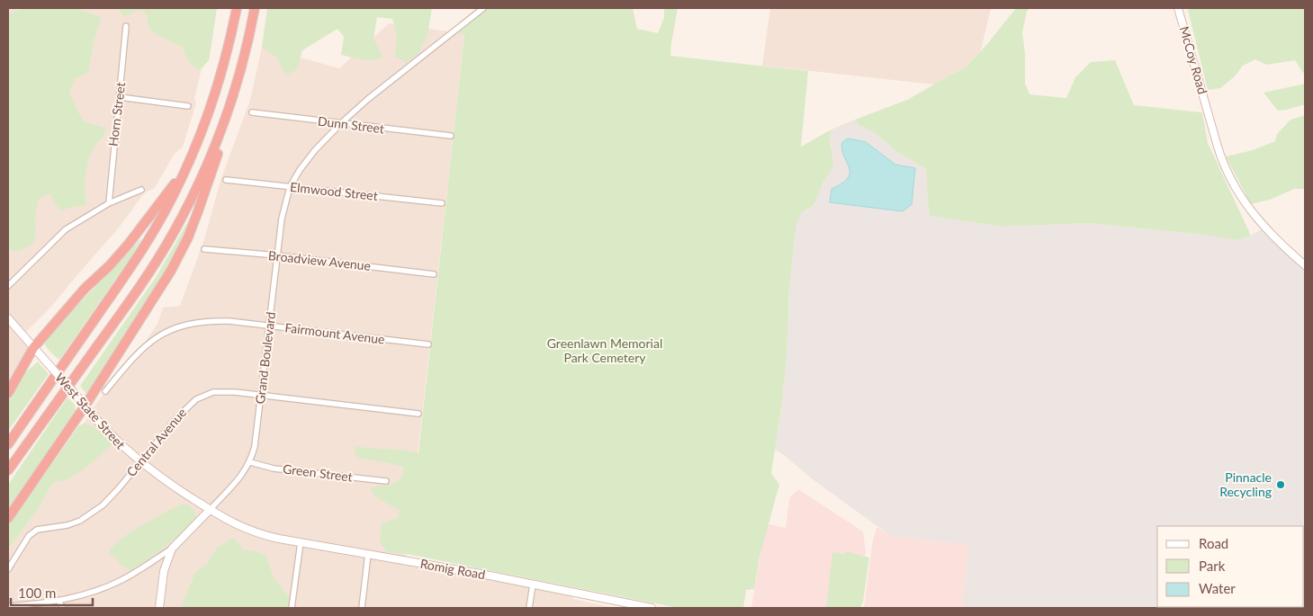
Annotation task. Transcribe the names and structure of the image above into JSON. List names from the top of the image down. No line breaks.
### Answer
{"streets":{"street":["McCoy Road","Horn Street","Dunn Street","Elmwood Street","Broadview Avenue","Fairmount Avenue","Grand Boulevard","West State Street","Central Avenue","Green Street","Romig Road"]},"crossings":[["Dunn Street","Grand Boulevard"],["Elmwood Street","Grand Boulevard"],["Broadview Avenue","Grand Boulevard"],["Fairmount Avenue","Grand Boulevard"],["Grand Boulevard","West State Street"],["Grand Boulevard","Central Avenue"],["Grand Boulevard","Green Street"],["West State Street","Central Avenue"],["West State Street","Romig Road"]],"parks":["Greenlawn Memorial Park Cemetery"],"places":["Pinnacle Recycling"],"legend":["Road","Park","Water"],"scale_bar":"100 m"}
